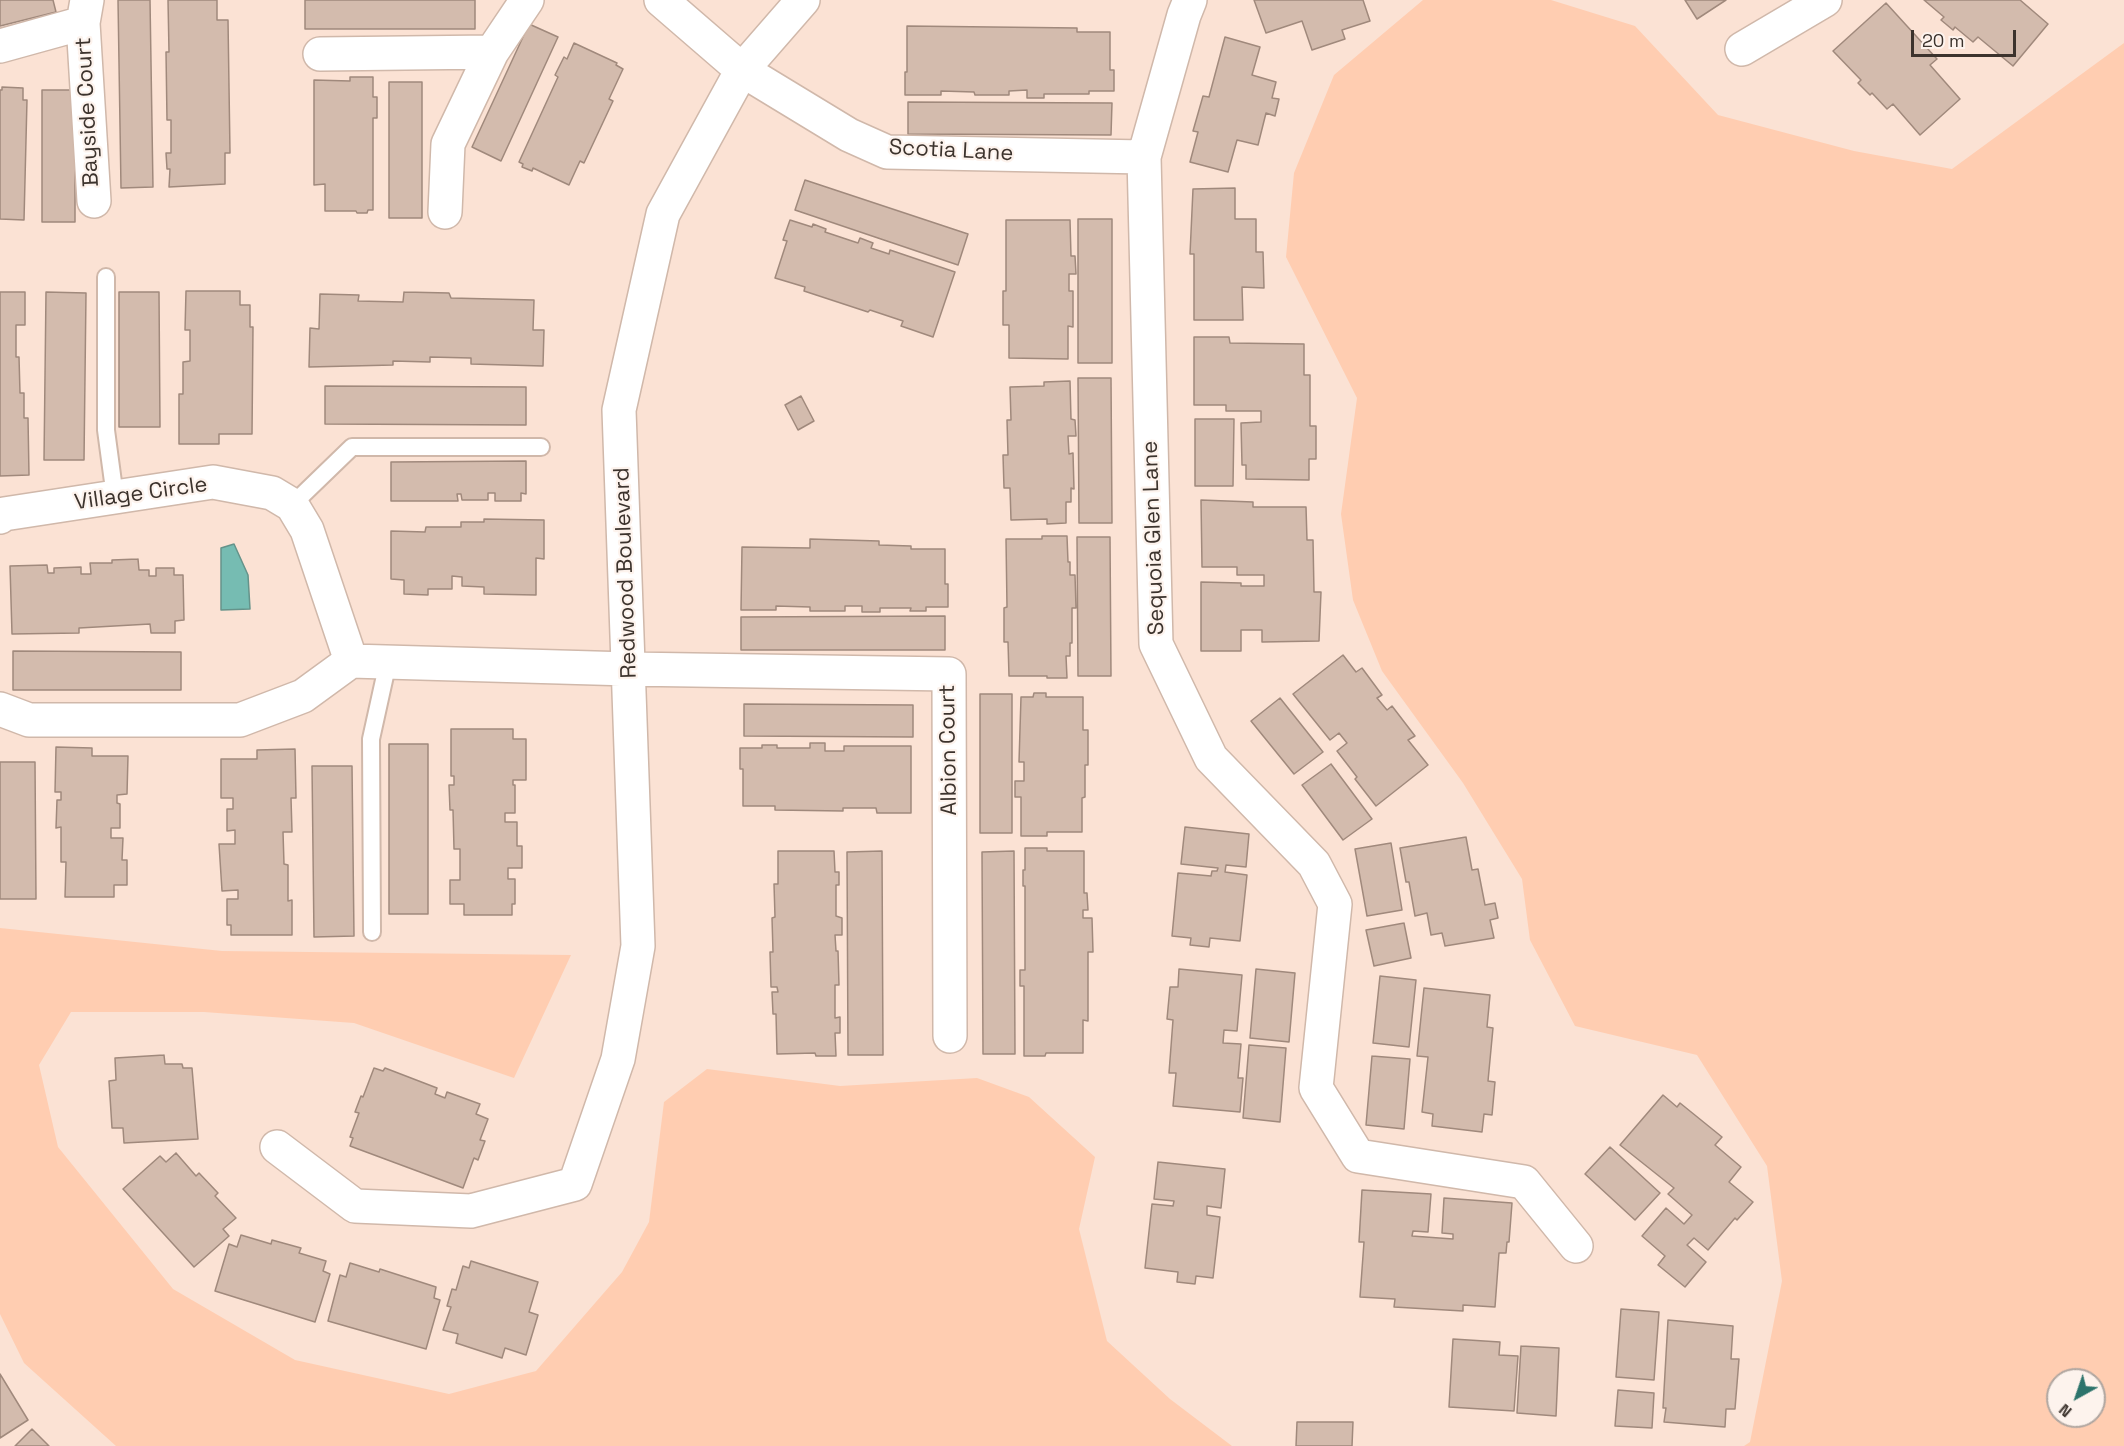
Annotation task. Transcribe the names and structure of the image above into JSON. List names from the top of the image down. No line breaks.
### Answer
{"streets":{"street":["Bayside Court","Scotia Lane","Village Circle","Sequoia Glen Lane","Redwood Boulevard","Albion Court"]},"crossings":[["Scotia Lane","Sequoia Glen Lane"],["Scotia Lane","Redwood Boulevard"],["Redwood Boulevard","Albion Court"]],"scale_bar":"20 m","north":"bottom left"}
